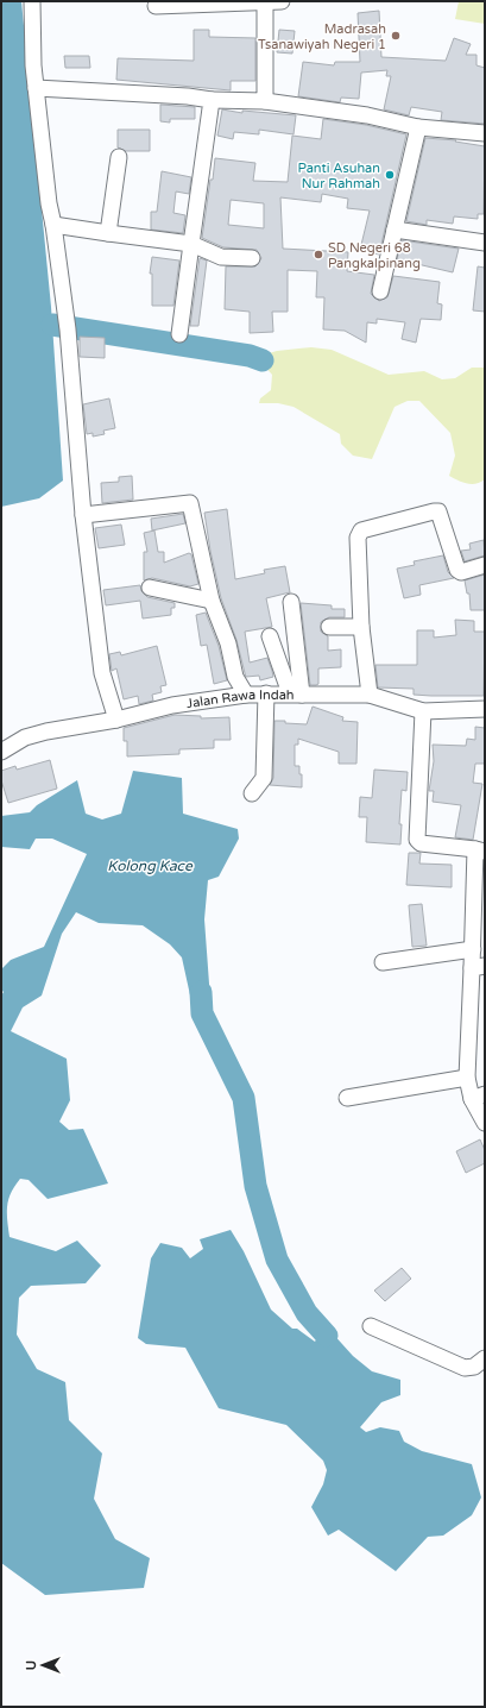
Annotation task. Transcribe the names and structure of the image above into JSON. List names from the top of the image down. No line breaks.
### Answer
{"streets":{"street":["Jalan Rawa Indah"]},"water":["Kolong Kace"],"places":["Madrasah Tsanawiyah Negeri 1","Panti Asuhan Nur Rahmah","SD Negeri 68 Pangkalpinang"],"north":"left"}
